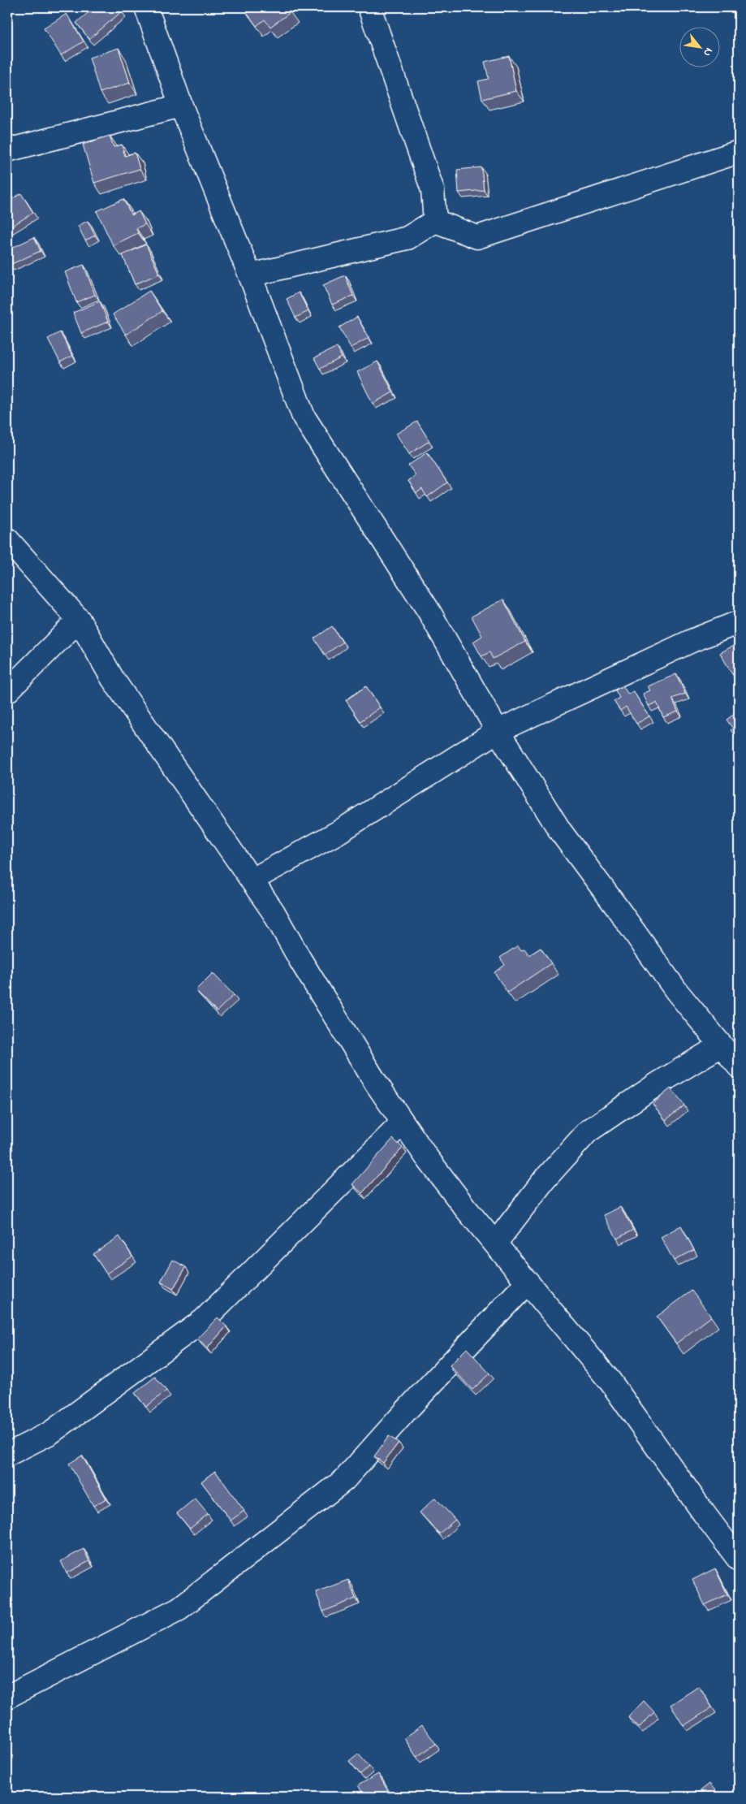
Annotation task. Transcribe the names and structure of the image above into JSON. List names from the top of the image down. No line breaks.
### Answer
{"north":"bottom right"}
